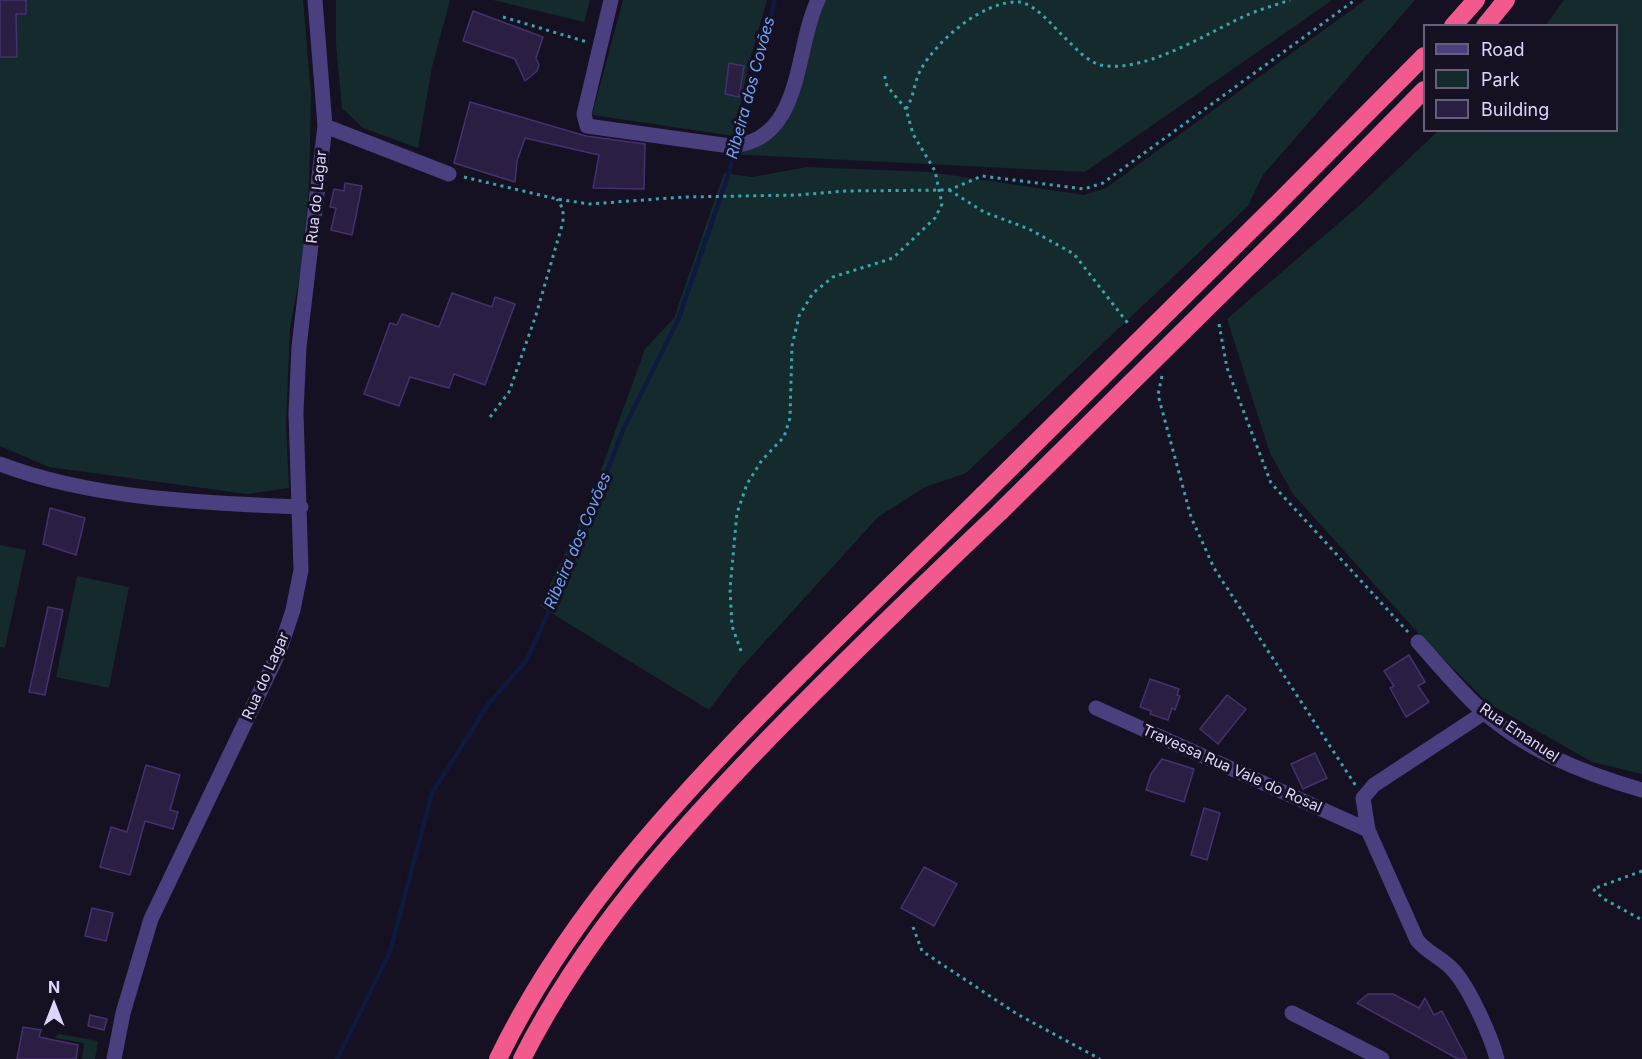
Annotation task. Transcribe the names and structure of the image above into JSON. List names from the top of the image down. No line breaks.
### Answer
{"streets":{"street":["Rua do Lagar","Rua Emanuel","Travessa Rua Vale do Rosal"]},"water":["Ribeira dos Covões"],"legend":["Road","Park","Building"],"north":"top"}
